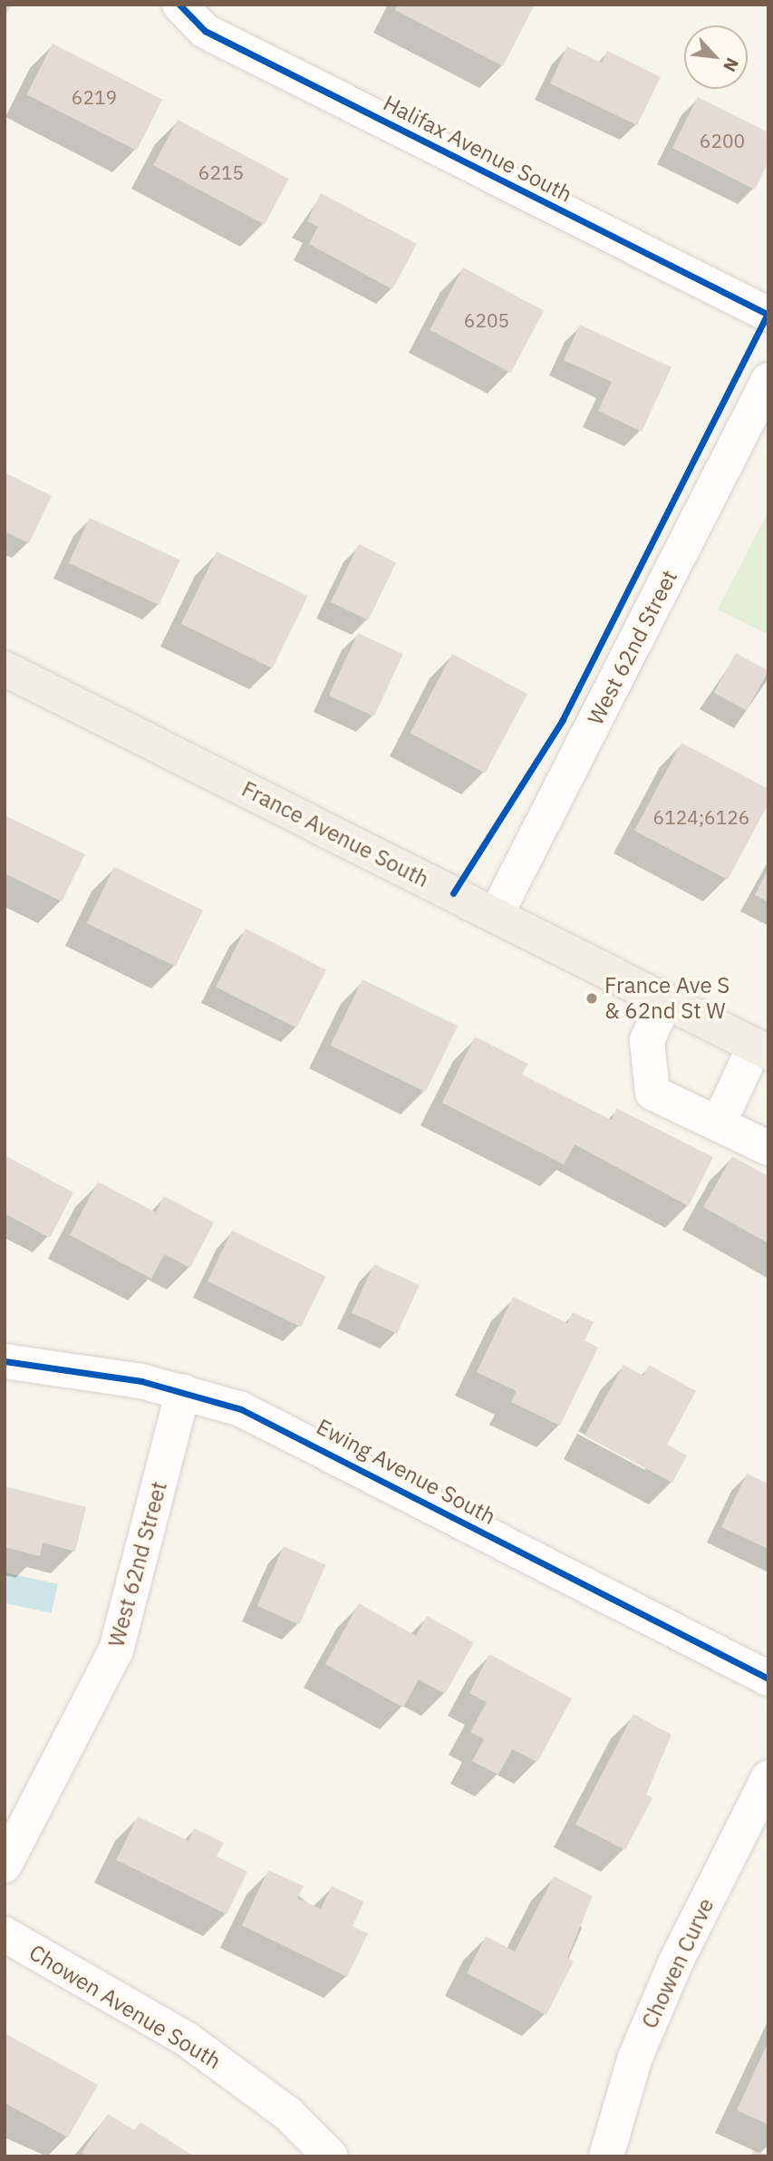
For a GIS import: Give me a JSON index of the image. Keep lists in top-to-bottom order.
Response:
{
  "streets": {
    "main road": ["France Avenue South"],
    "street": [
      "Halifax Avenue South",
      "West 62nd Street",
      "Ewing Avenue South",
      "Chowen Curve",
      "Chowen Avenue South"
    ]
  },
  "crossings": [
    ["West 62nd Street", "France Avenue South"],
    ["West 62nd Street", "Ewing Avenue South"]
  ],
  "places": ["France Ave S & 62nd St W"],
  "house_numbers": [
    "6219",
    "6200",
    "6215",
    "6205",
    "6124;6126"
  ],
  "north": "bottom right"
}
